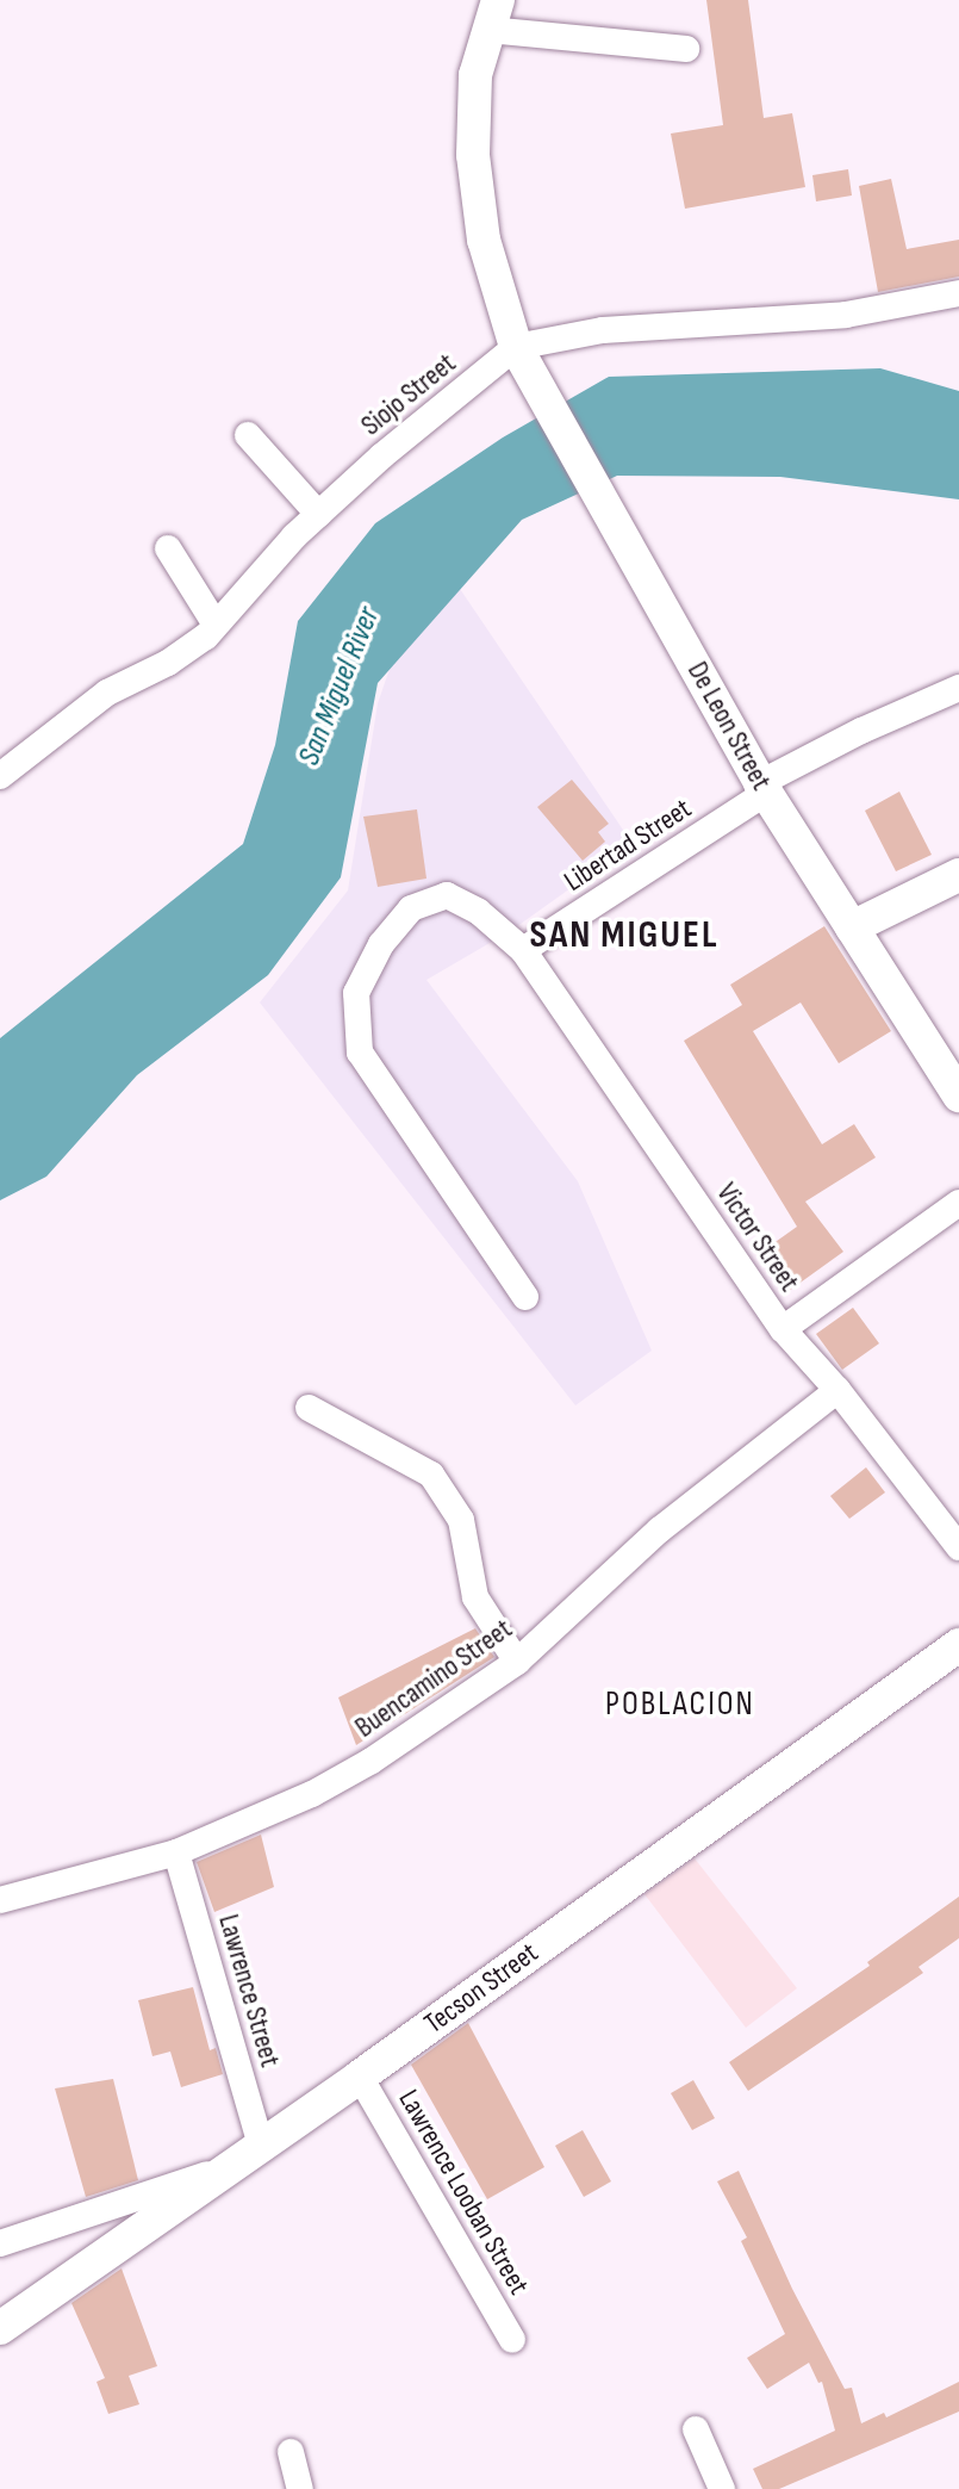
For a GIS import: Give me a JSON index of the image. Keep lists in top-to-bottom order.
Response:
{
  "streets": {
    "main road": ["De Leon Street", "Tecson Street"],
    "street": [
      "Siojo Street",
      "Libertad Street",
      "Victor Street",
      "Buencamino Street",
      "Lawrence Street",
      "Lawrence Looban Street"
    ]
  },
  "crossings": [
    ["Siojo Street", "De Leon Street"],
    ["De Leon Street", "Libertad Street"],
    ["Libertad Street", "Victor Street"],
    ["Victor Street", "Buencamino Street"],
    ["Buencamino Street", "Lawrence Street"],
    ["Tecson Street", "Lawrence Street"],
    ["Tecson Street", "Lawrence Looban Street"]
  ],
  "districts": ["SAN MIGUEL", "POBLACION"],
  "water": ["San Miguel River"]
}
